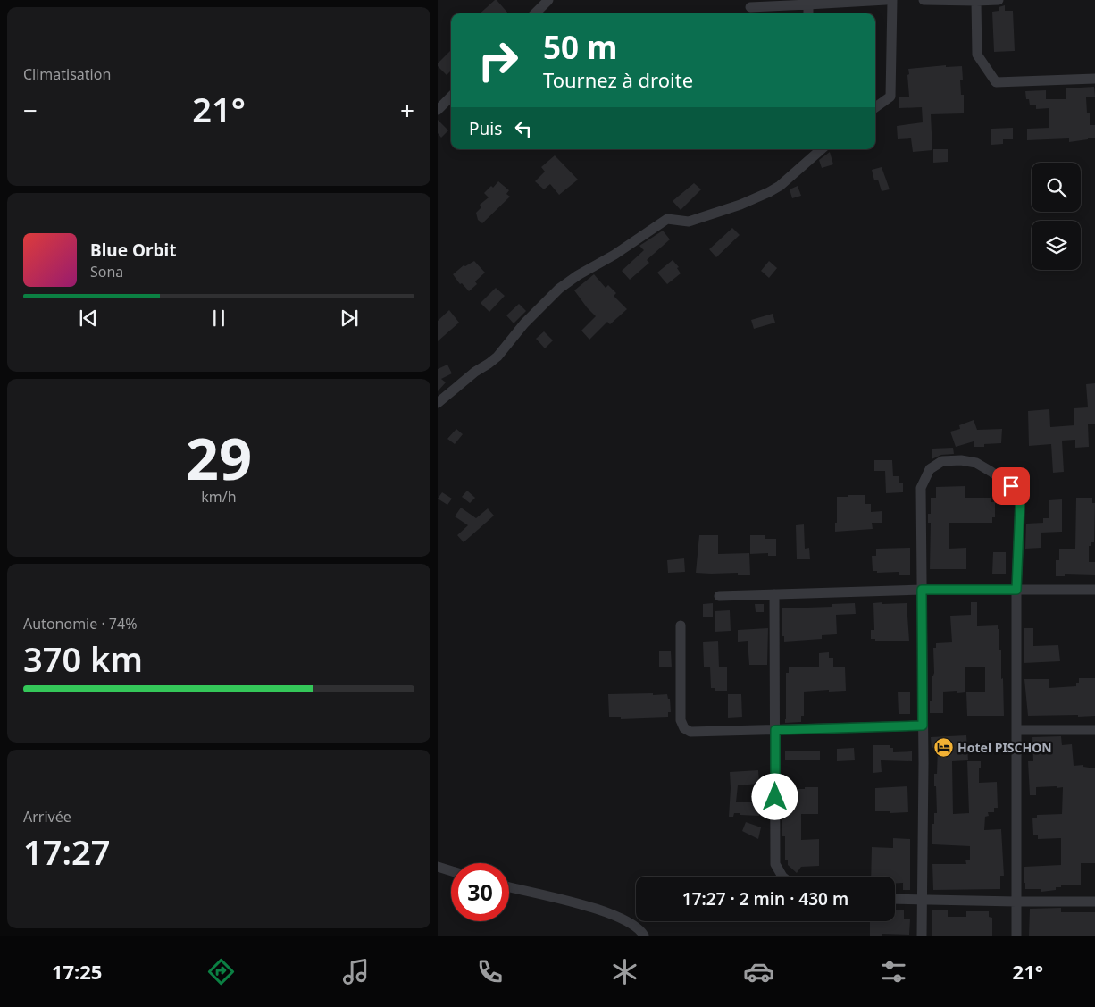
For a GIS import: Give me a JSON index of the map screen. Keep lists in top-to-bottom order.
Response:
{
  "places": {
    "hotel": ["Hotel PISCHON"]
  },
  "page": {
    "tile": [
      "Climatisation",
      ["29", "km/h"],
      ["Autonomie · 74%", "370 km"],
      ["Arrivée", "17:27"]
    ],
    "turn": ["50 m", "Tournez à droite"],
    "heat": ["−", "21°", "+"],
    "then": "Puis",
    "song": ["Blue Orbit", "Sona"],
    "limit": "30",
    "trip": "17:27 · 2 min · 430 m",
    "tabs": ["17:25", "21°"]
  }
}
